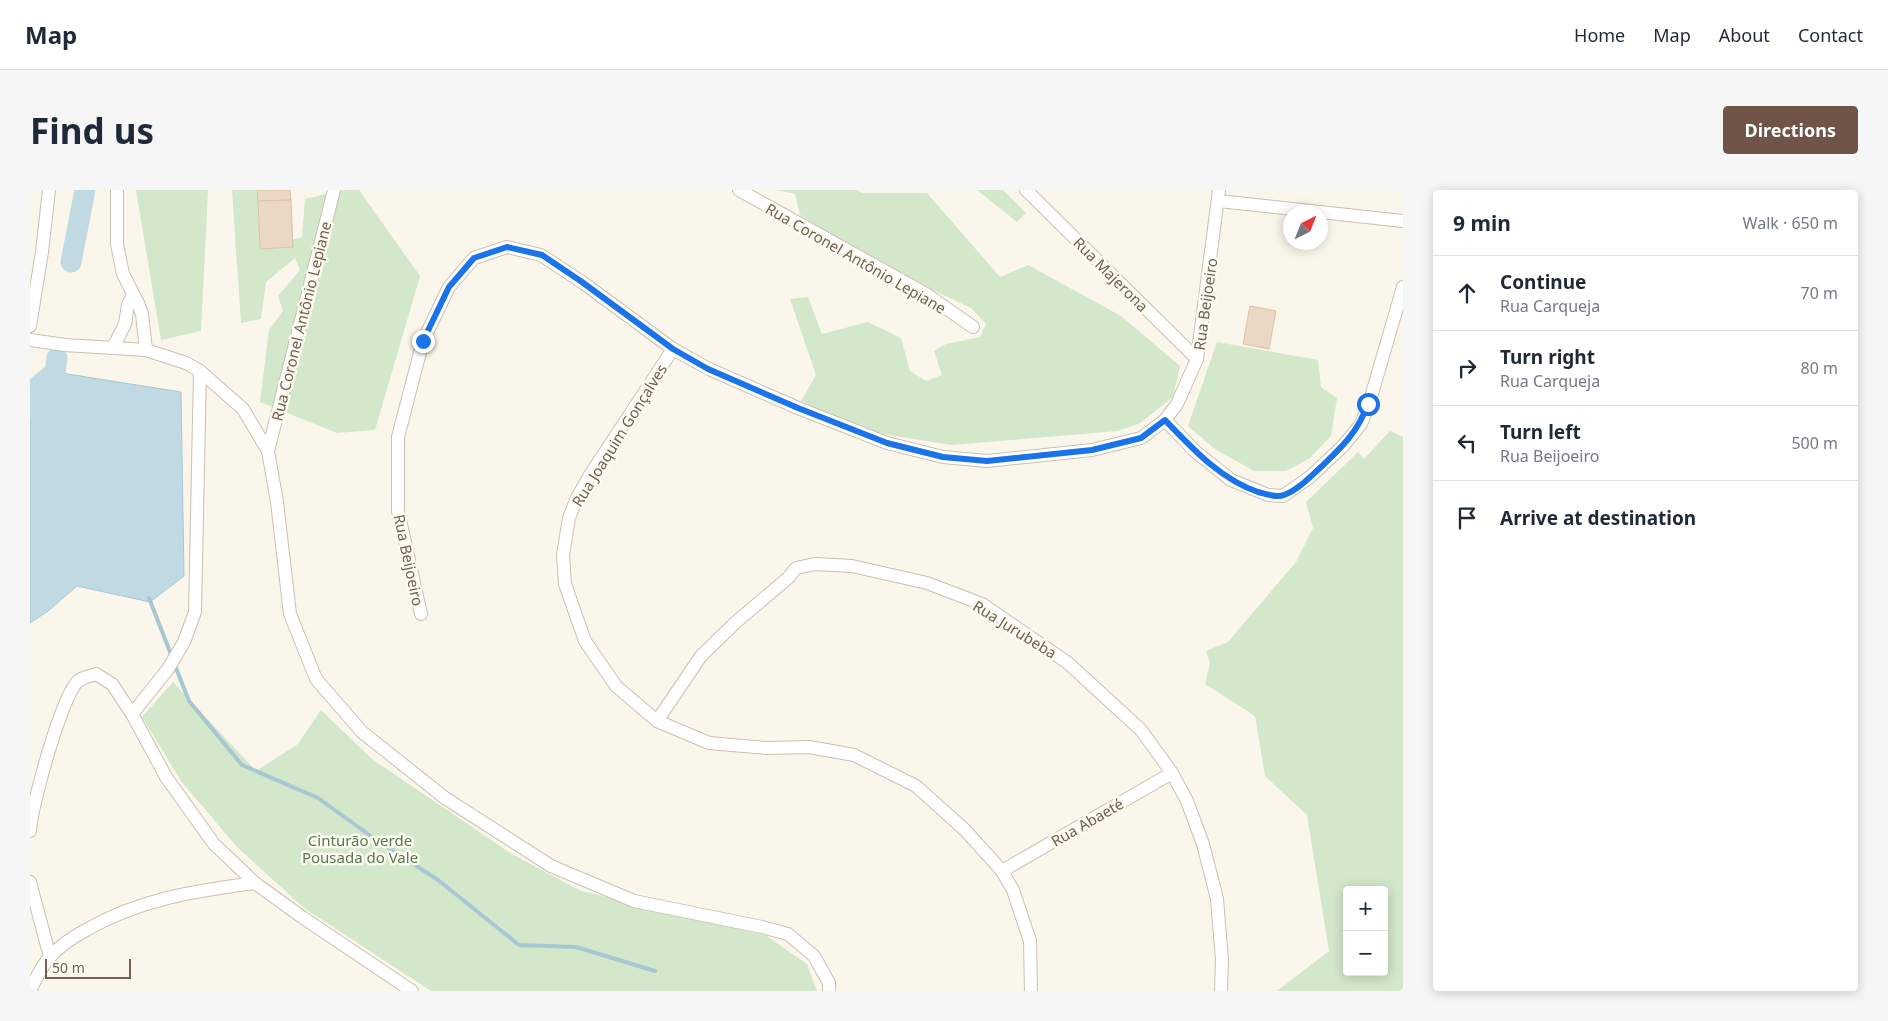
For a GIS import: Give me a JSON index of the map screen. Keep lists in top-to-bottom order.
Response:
{
  "streets": {
    "street": [
      "Rua Coronel Antônio Lepiane",
      "Rua Majerona",
      "Rua Beijoeiro",
      "Rua Joaquim Gonçalves",
      "Rua Jurubeba",
      "Rua Abaeté"
    ]
  },
  "crossings": [
    ["Rua Majerona", "Rua Beijoeiro"],
    ["Rua Beijoeiro", "Rua Joaquim Gonçalves"],
    ["Rua Joaquim Gonçalves", "Rua Jurubeba"],
    ["Rua Joaquim Gonçalves", "Rua Abaeté"],
    ["Rua Jurubeba", "Rua Abaeté"]
  ],
  "parks": ["Cinturão verde Pousada do Vale"],
  "scale_bar": "50 m",
  "north": "top right",
  "page": {
    "header": "Map",
    "nav": [
      "Home",
      "Map",
      "About",
      "Contact"
    ],
    "buttons": "Directions",
    "title": "Find us",
    "heading": ["9 min", "Walk · 650 m"],
    "list": [
      ["Continue", "Rua Carqueja", "70 m"],
      ["Turn right", "Rua Carqueja", "80 m"],
      ["Turn left", "Rua Beijoeiro", "500 m"],
      "Arrive at destination"
    ],
    "map_buttons": ["+", "−"],
    "scale": "50 m"
  }
}
